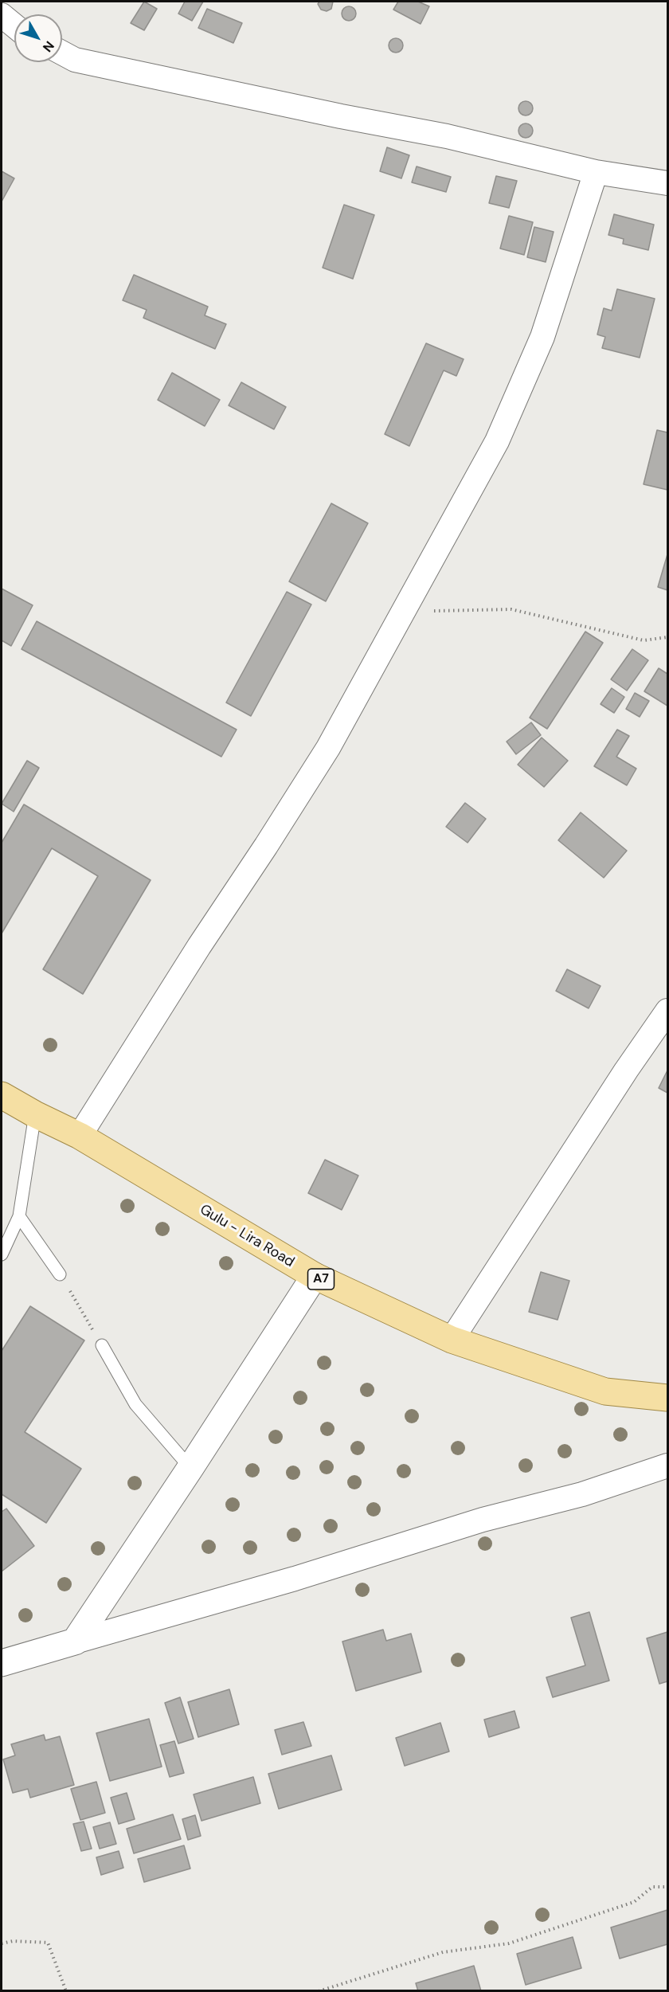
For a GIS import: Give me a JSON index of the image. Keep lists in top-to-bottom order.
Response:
{
  "streets": {
    "main road": ["Gulu - Lira Road", "A7"]
  },
  "north": "bottom right"
}
